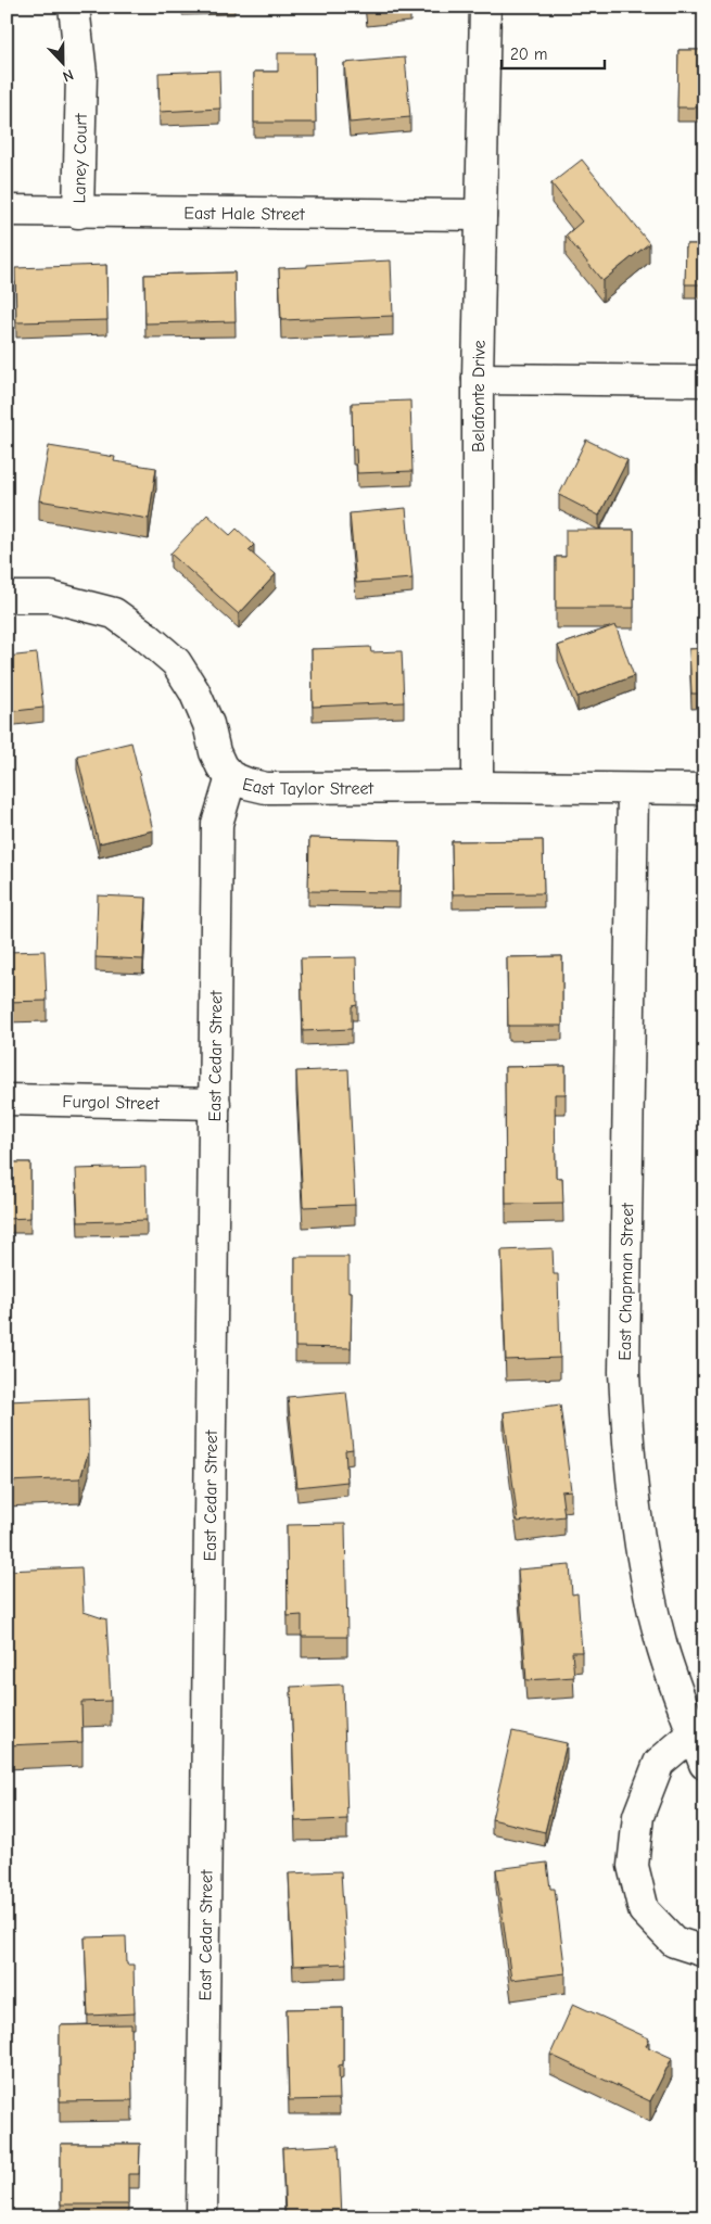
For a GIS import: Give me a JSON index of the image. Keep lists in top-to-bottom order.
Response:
{
  "streets": {
    "street": [
      "Laney Court",
      "East Hale Street",
      "Belafonte Drive",
      "East Taylor Street",
      "East Cedar Street",
      "Furgol Street",
      "East Chapman Street"
    ]
  },
  "crossings": [
    ["Laney Court", "East Hale Street"],
    ["East Hale Street", "Belafonte Drive"],
    ["Belafonte Drive", "East Taylor Street"],
    ["East Taylor Street", "East Cedar Street"],
    ["East Taylor Street", "East Chapman Street"],
    ["East Cedar Street", "Furgol Street"]
  ],
  "scale_bar": "20 m",
  "north": "bottom"
}
